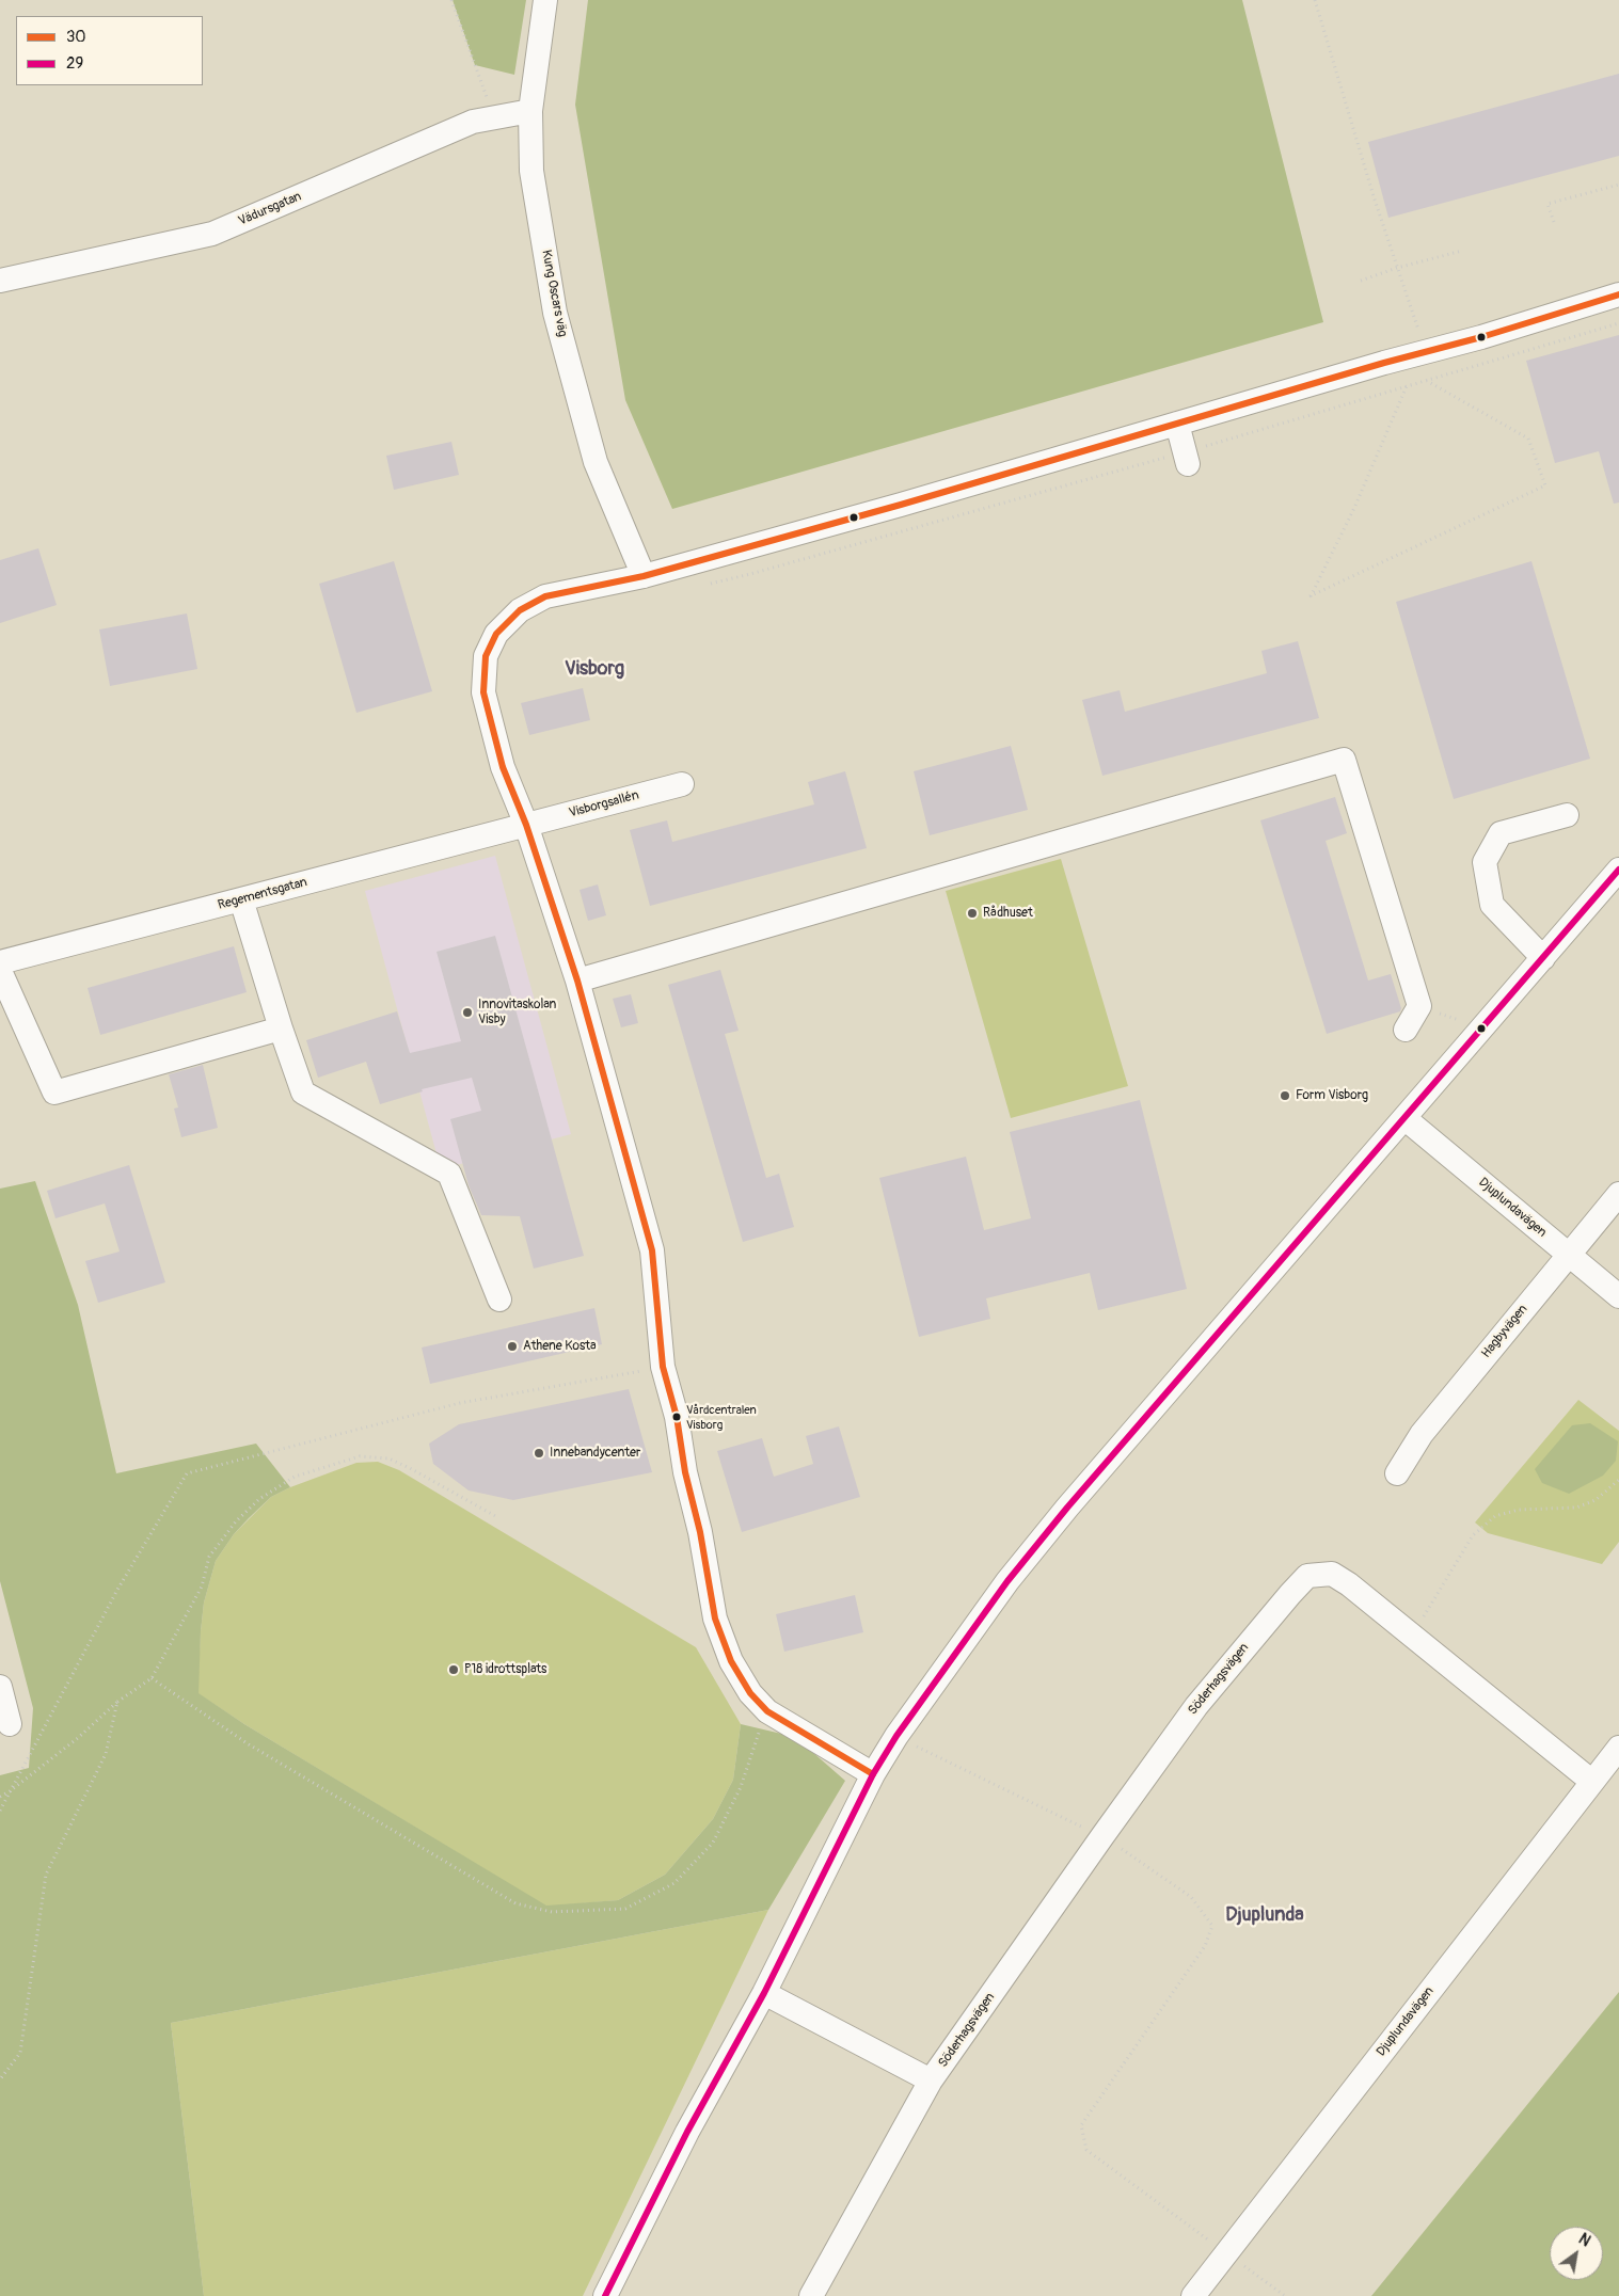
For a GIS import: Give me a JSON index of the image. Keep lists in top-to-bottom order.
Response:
{
  "streets": {
    "street": [
      "Vädursgatan",
      "Kung Oscars väg",
      "Visborgsallén",
      "Regementsgatan",
      "Djuplundavägen",
      "Hagbyvägen",
      "Söderhagsvägen"
    ]
  },
  "crossings": [
    ["Vädursgatan", "Kung Oscars väg"],
    ["Visborgsallén", "Regementsgatan"],
    ["Djuplundavägen", "Hagbyvägen"],
    ["Djuplundavägen", "Söderhagsvägen"]
  ],
  "districts": ["Visborg", "Djuplunda"],
  "places": [
    "Rådhuset",
    "Innovitaskolan Visby",
    "Form Visborg",
    "Athene Kosta",
    "Vårdcentralen Visborg",
    "Innebandycenter",
    "P18 idrottsplats"
  ],
  "lines": ["transit line 30", "transit line 29"],
  "legend": ["30", "29"],
  "north": "top right"
}
